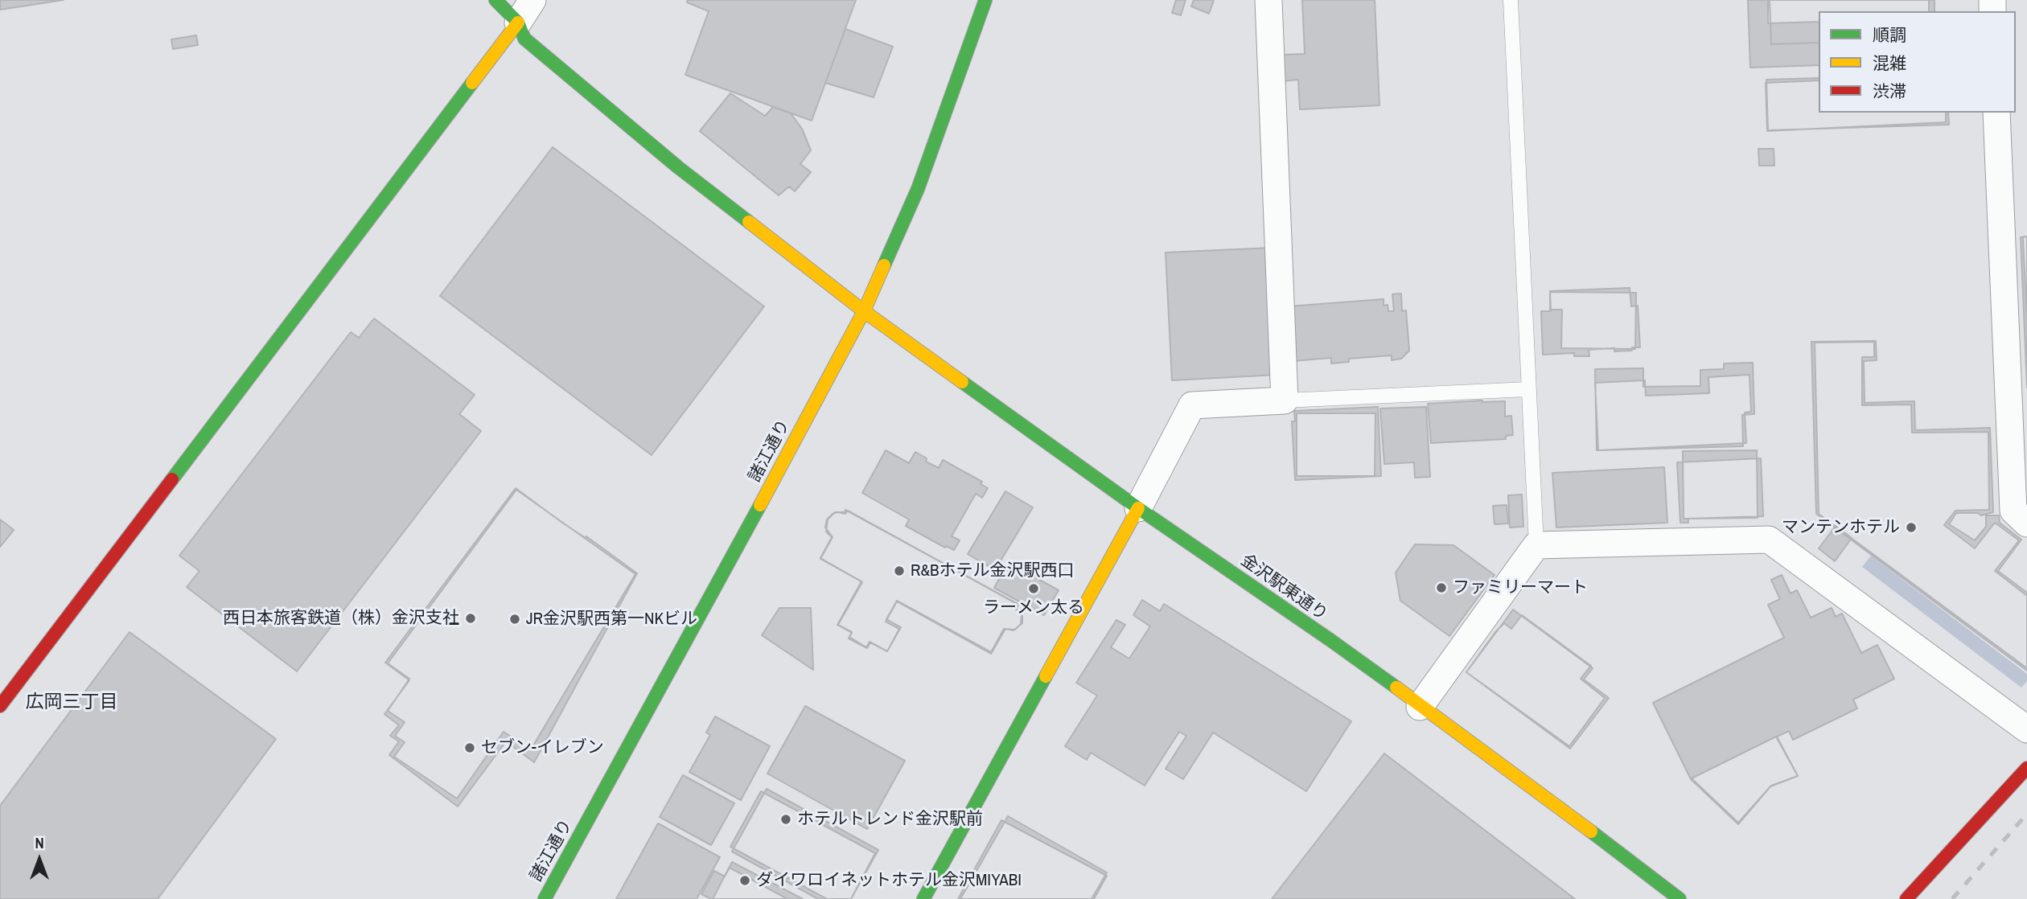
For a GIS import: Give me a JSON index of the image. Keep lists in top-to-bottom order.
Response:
{
  "streets": {
    "street": ["諸江通り", "金沢駅東通り"]
  },
  "crossings": [
    ["諸江通り", "金沢駅東通り"]
  ],
  "districts": ["広岡三丁目"],
  "places": [
    "マンテンホテル",
    "R&Bホテル金沢駅西口",
    "ファミリーマート",
    "ラーメン太る",
    "西日本旅客鉄道（株）金沢支社",
    "JR金沢駅西第一NKビル",
    "セブン-イレブン",
    "ホテルトレンド金沢駅前",
    "ダイワロイネットホテル金沢MIYABI"
  ],
  "legend": ["順調", "混雑", "渋滞"],
  "north": "top"
}
